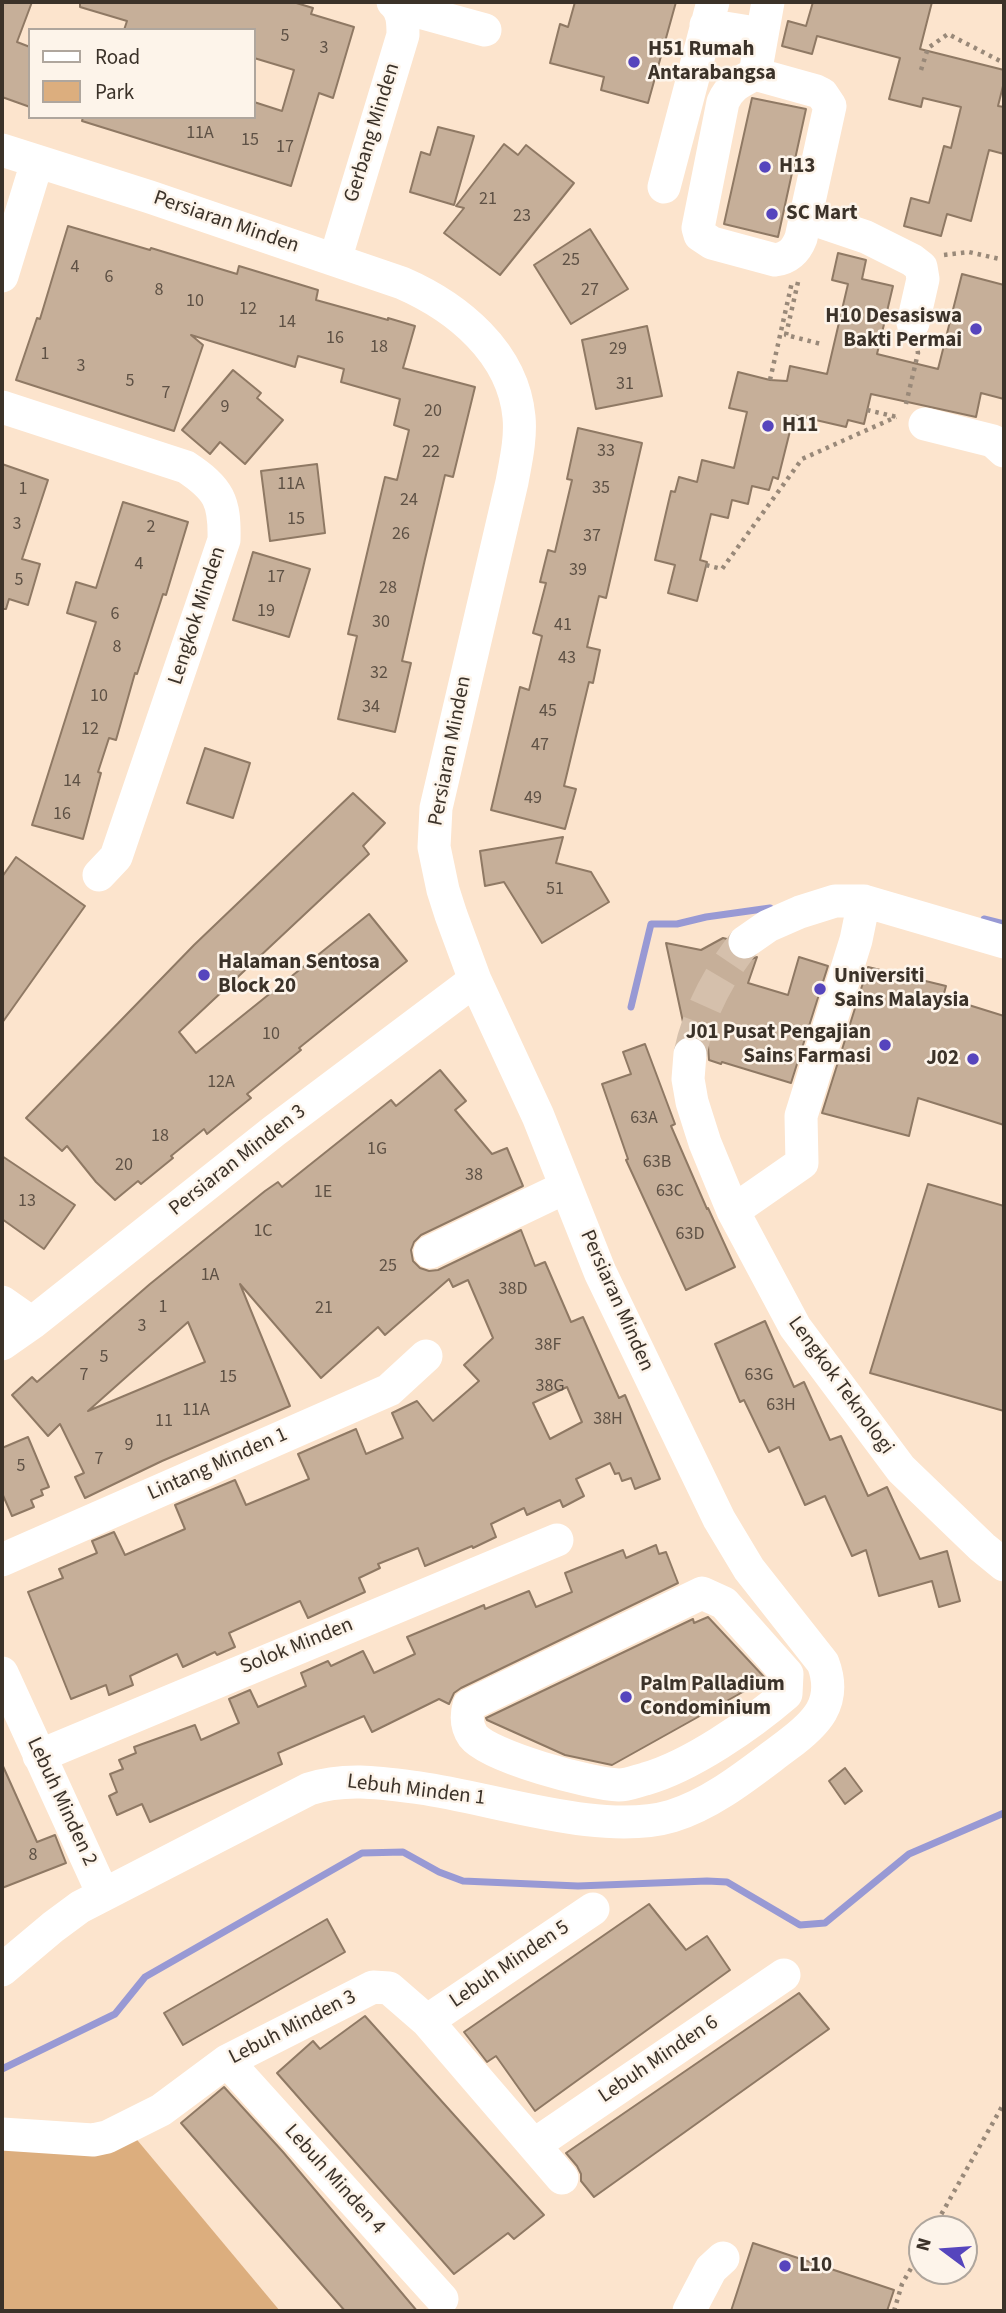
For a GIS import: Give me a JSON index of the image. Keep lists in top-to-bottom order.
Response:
{
  "streets": {
    "street": [
      "Gerbang Minden",
      "Persiaran Minden",
      "Lengkok Minden",
      "Persiaran Minden 3",
      "Lengkok Teknologi",
      "Lintang Minden 1",
      "Solok Minden",
      "Lebuh Minden 1",
      "Lebuh Minden 2",
      "Lebuh Minden 5",
      "Lebuh Minden 3",
      "Lebuh Minden 6",
      "Lebuh Minden 4"
    ]
  },
  "crossings": [
    ["Gerbang Minden", "Persiaran Minden"],
    ["Persiaran Minden", "Persiaran Minden 3"],
    ["Persiaran Minden", "Lebuh Minden 1"],
    ["Solok Minden", "Lebuh Minden 2"],
    ["Lebuh Minden 1", "Lebuh Minden 2"],
    ["Lebuh Minden 5", "Lebuh Minden 3"],
    ["Lebuh Minden 3", "Lebuh Minden 6"],
    ["Lebuh Minden 3", "Lebuh Minden 4"]
  ],
  "places": [
    "H51 Rumah Antarabangsa",
    "H13",
    "SC Mart",
    "H10 Desasiswa Bakti Permai",
    "H11",
    "Halaman Sentosa Block 20",
    "Universiti Sains Malaysia",
    "J01 Pusat Pengajian Sains Farmasi",
    "J02",
    "Palm Palladium Condominium",
    "L10"
  ],
  "house_numbers": [
    "5",
    "3",
    "11A",
    "15",
    "17",
    "21",
    "23",
    "25",
    "4",
    "6",
    "8",
    "27",
    "10",
    "12",
    "14",
    "16",
    "18",
    "29",
    "1",
    "3",
    "5",
    "31",
    "7",
    "9",
    "20",
    "33",
    "22",
    "11A",
    "35",
    "1",
    "24",
    "15",
    "3",
    "2",
    "26",
    "37",
    "4",
    "39",
    "17",
    "5",
    "28",
    "19",
    "6",
    "30",
    "41",
    "8",
    "43",
    "32",
    "10",
    "34",
    "45",
    "12",
    "47",
    "14",
    "49",
    "16",
    "51",
    "10",
    "12A",
    "63A",
    "18",
    "1G",
    "63B",
    "20",
    "38",
    "63C",
    "1E",
    "13",
    "1C",
    "63D",
    "25",
    "1A",
    "38D",
    "1",
    "21",
    "3",
    "38F",
    "5",
    "7",
    "63G",
    "15",
    "38G",
    "63H",
    "11A",
    "38H",
    "11",
    "9",
    "7",
    "5",
    "8"
  ],
  "legend": ["Road", "Park"],
  "north": "left"
}
